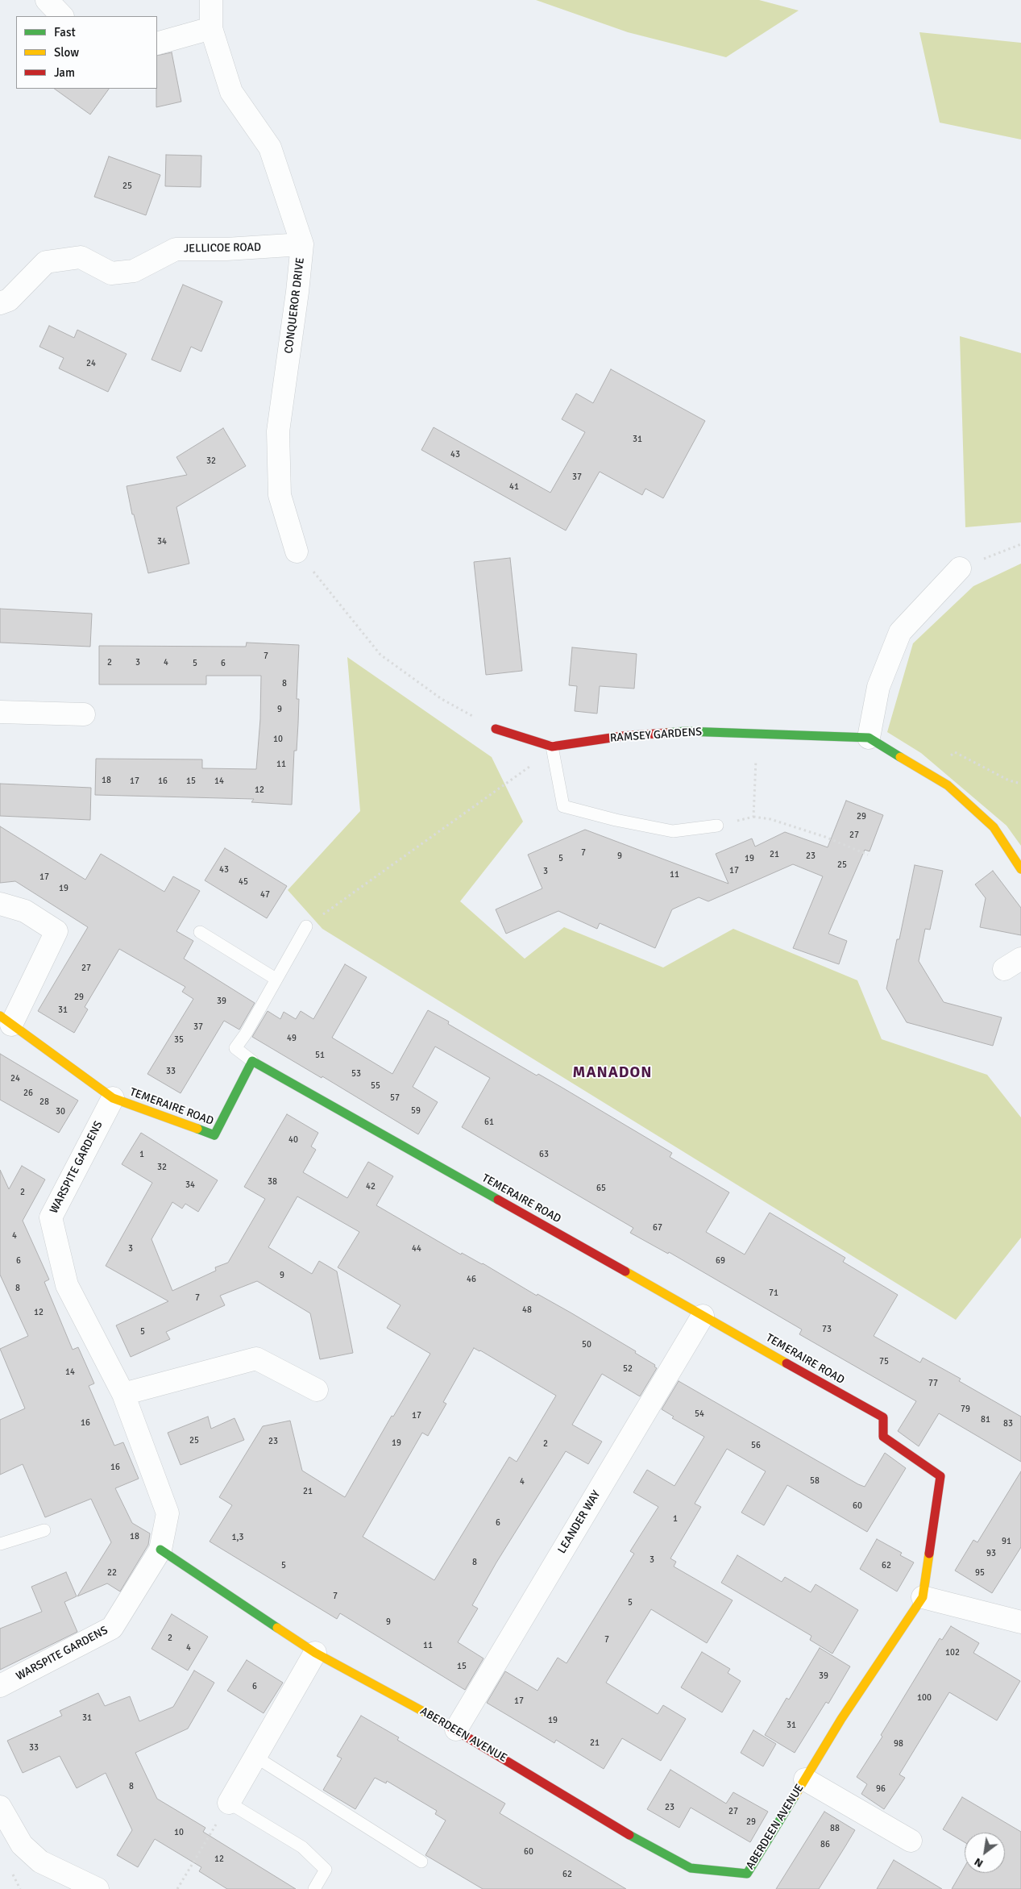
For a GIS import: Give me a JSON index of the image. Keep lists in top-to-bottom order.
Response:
{
  "streets": {
    "street": [
      "JELLICOE ROAD",
      "CONQUEROR DRIVE",
      "RAMSEY GARDENS",
      "TEMERAIRE ROAD",
      "WARSPITE GARDENS",
      "LEANDER WAY",
      "ABERDEEN AVENUE"
    ]
  },
  "crossings": [
    ["JELLICOE ROAD", "CONQUEROR DRIVE"],
    ["TEMERAIRE ROAD", "WARSPITE GARDENS"],
    ["TEMERAIRE ROAD", "LEANDER WAY"],
    ["TEMERAIRE ROAD", "ABERDEEN AVENUE"],
    ["WARSPITE GARDENS", "ABERDEEN AVENUE"],
    ["LEANDER WAY", "ABERDEEN AVENUE"]
  ],
  "districts": ["MANADON"],
  "house_numbers": [
    "25",
    "24",
    "31",
    "43",
    "32",
    "37",
    "41",
    "34",
    "7",
    "2",
    "3",
    "4",
    "5",
    "6",
    "8",
    "9",
    "10",
    "11",
    "18",
    "17",
    "16",
    "15",
    "14",
    "12",
    "29",
    "27",
    "7",
    "21",
    "9",
    "23",
    "5",
    "19",
    "25",
    "43",
    "17",
    "3",
    "11",
    "17",
    "45",
    "19",
    "47",
    "27",
    "29",
    "39",
    "31",
    "37",
    "49",
    "35",
    "51",
    "33",
    "53",
    "24",
    "55",
    "26",
    "57",
    "28",
    "59",
    "30",
    "61",
    "40",
    "1",
    "63",
    "32",
    "38",
    "34",
    "42",
    "65",
    "2",
    "67",
    "4",
    "3",
    "44",
    "6",
    "69",
    "9",
    "46",
    "8",
    "71",
    "7",
    "48",
    "12",
    "73",
    "5",
    "50",
    "75",
    "52",
    "14",
    "77",
    "79",
    "54",
    "17",
    "81",
    "16",
    "83",
    "25",
    "23",
    "19",
    "2",
    "56",
    "16",
    "58",
    "4",
    "21",
    "60",
    "1",
    "6",
    "18",
    "1,3",
    "91",
    "93",
    "3",
    "8",
    "5",
    "62",
    "22",
    "95",
    "7",
    "5",
    "9",
    "2",
    "7",
    "11",
    "4",
    "102",
    "15",
    "39",
    "6",
    "100",
    "17",
    "31",
    "19",
    "31",
    "21",
    "98",
    "33",
    "8",
    "96",
    "23",
    "27",
    "29",
    "88",
    "10",
    "86",
    "60",
    "12",
    "62"
  ],
  "legend": ["Fast", "Slow", "Jam"],
  "north": "bottom left"
}
